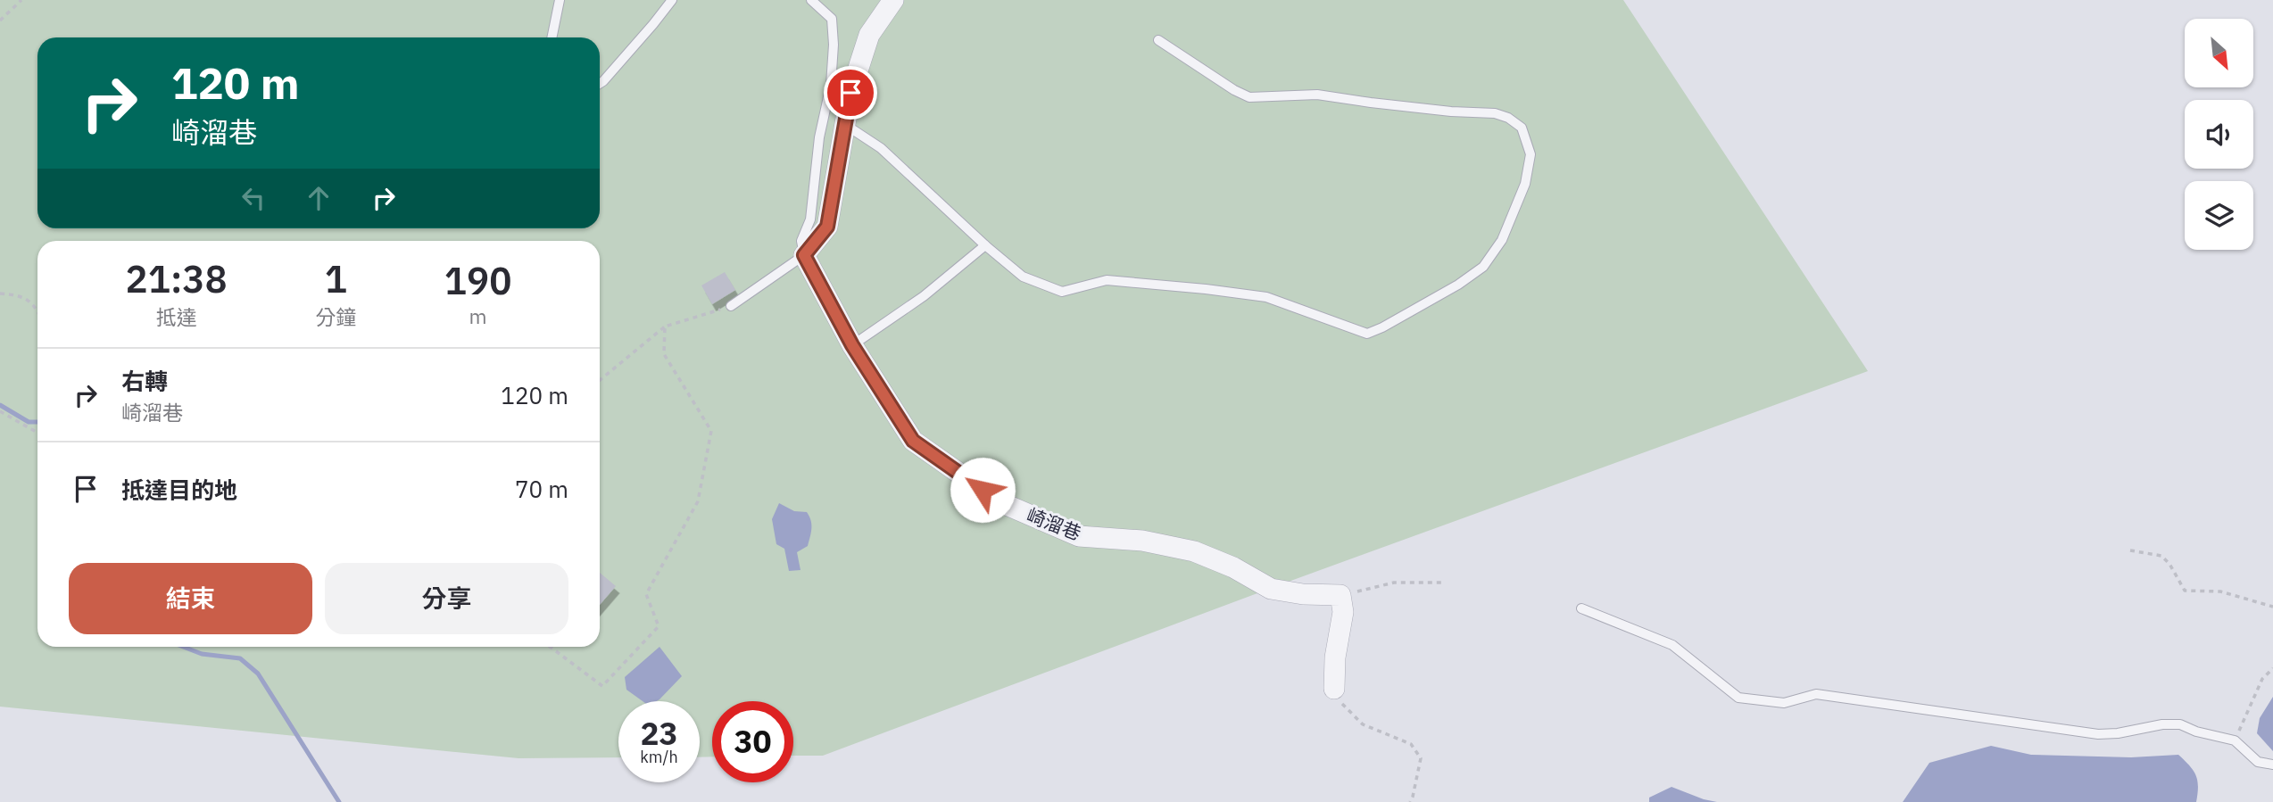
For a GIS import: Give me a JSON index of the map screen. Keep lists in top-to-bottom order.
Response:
{
  "streets": {
    "street": ["崎溜巷"]
  },
  "north": "bottom right",
  "page": {
    "turn": ["120 m", "崎溜巷"],
    "eta": [
      "21:38",
      "抵達",
      "1",
      "分鐘",
      "190",
      "m"
    ],
    "list": [
      {
        "name": "右轉",
        "note": "崎溜巷",
        "value": "120 m"
      },
      {
        "name": "抵達目的地",
        "value": "70 m"
      }
    ],
    "buttons": ["結束", "分享"],
    "speed": "23 km/h",
    "limit": "30"
  }
}
